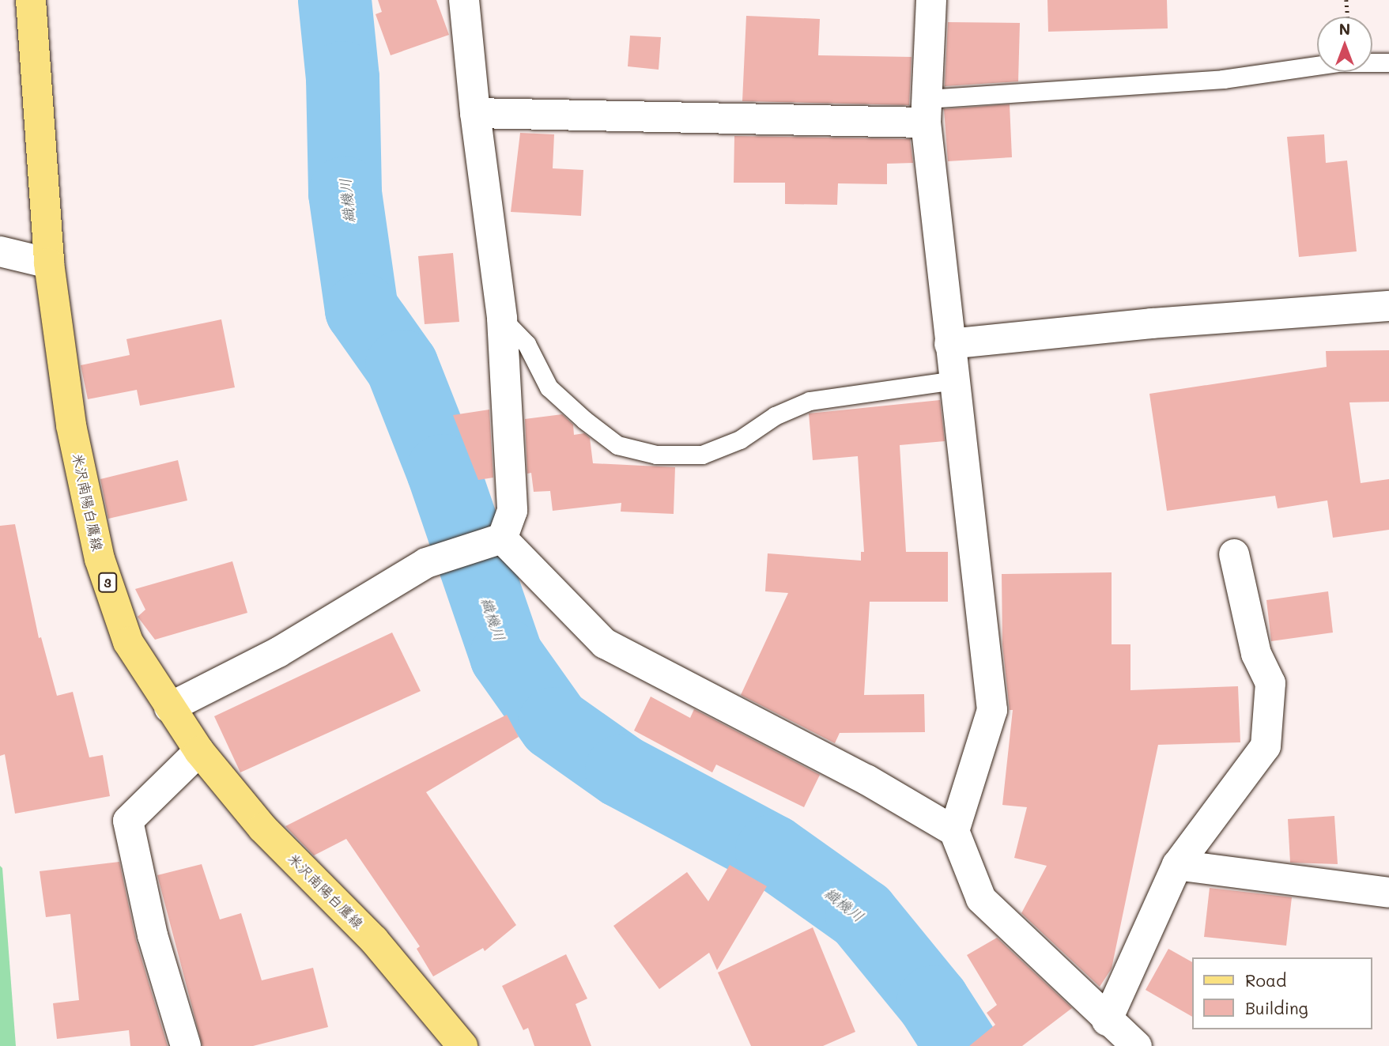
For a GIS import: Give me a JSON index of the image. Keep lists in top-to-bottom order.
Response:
{
  "streets": {
    "main road": ["米沢南陽白鷹線", "3"]
  },
  "water": ["織機川"],
  "legend": ["Road", "Building"],
  "north": "top"
}
